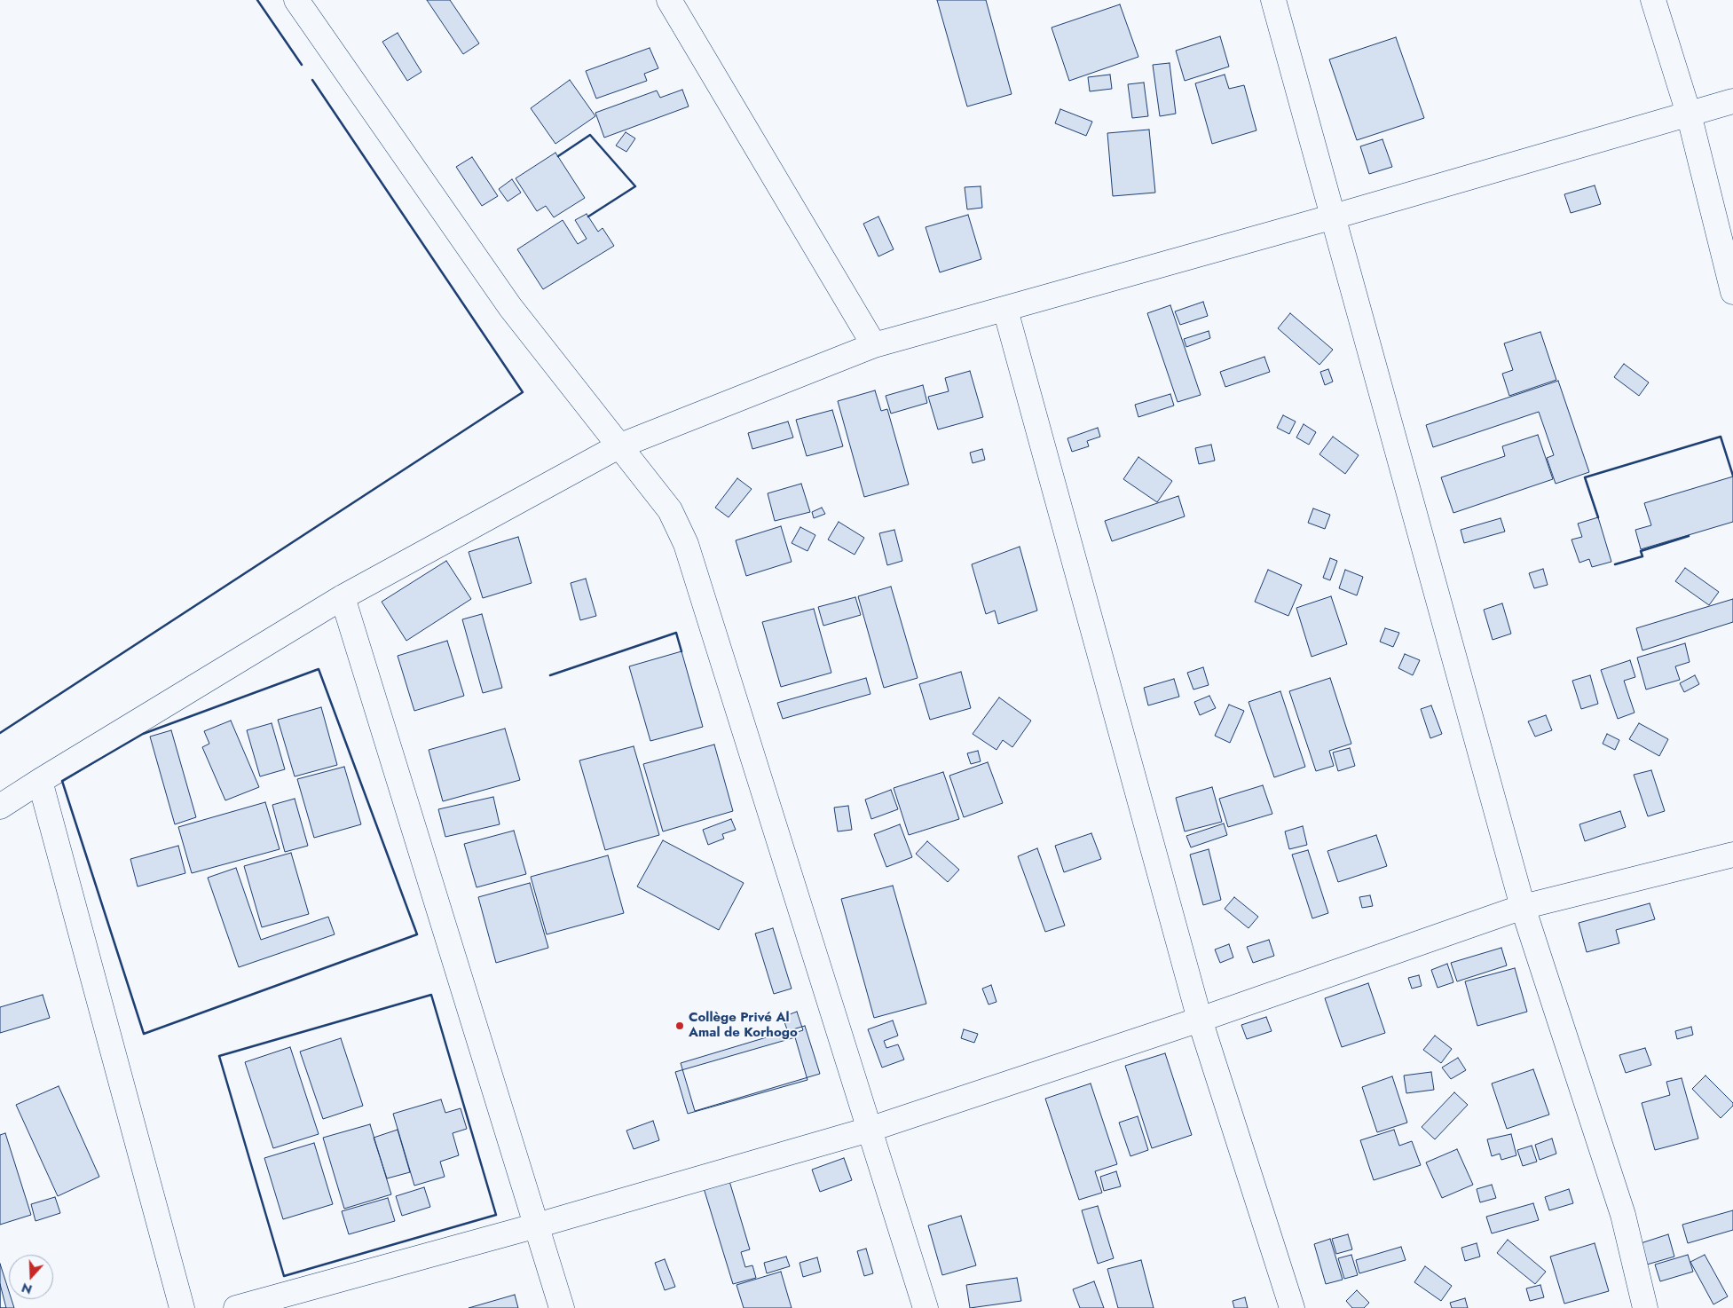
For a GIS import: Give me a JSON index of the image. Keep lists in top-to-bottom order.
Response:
{
  "places": ["Collège Privé Al Amal de Korhogo"],
  "north": "bottom"
}
